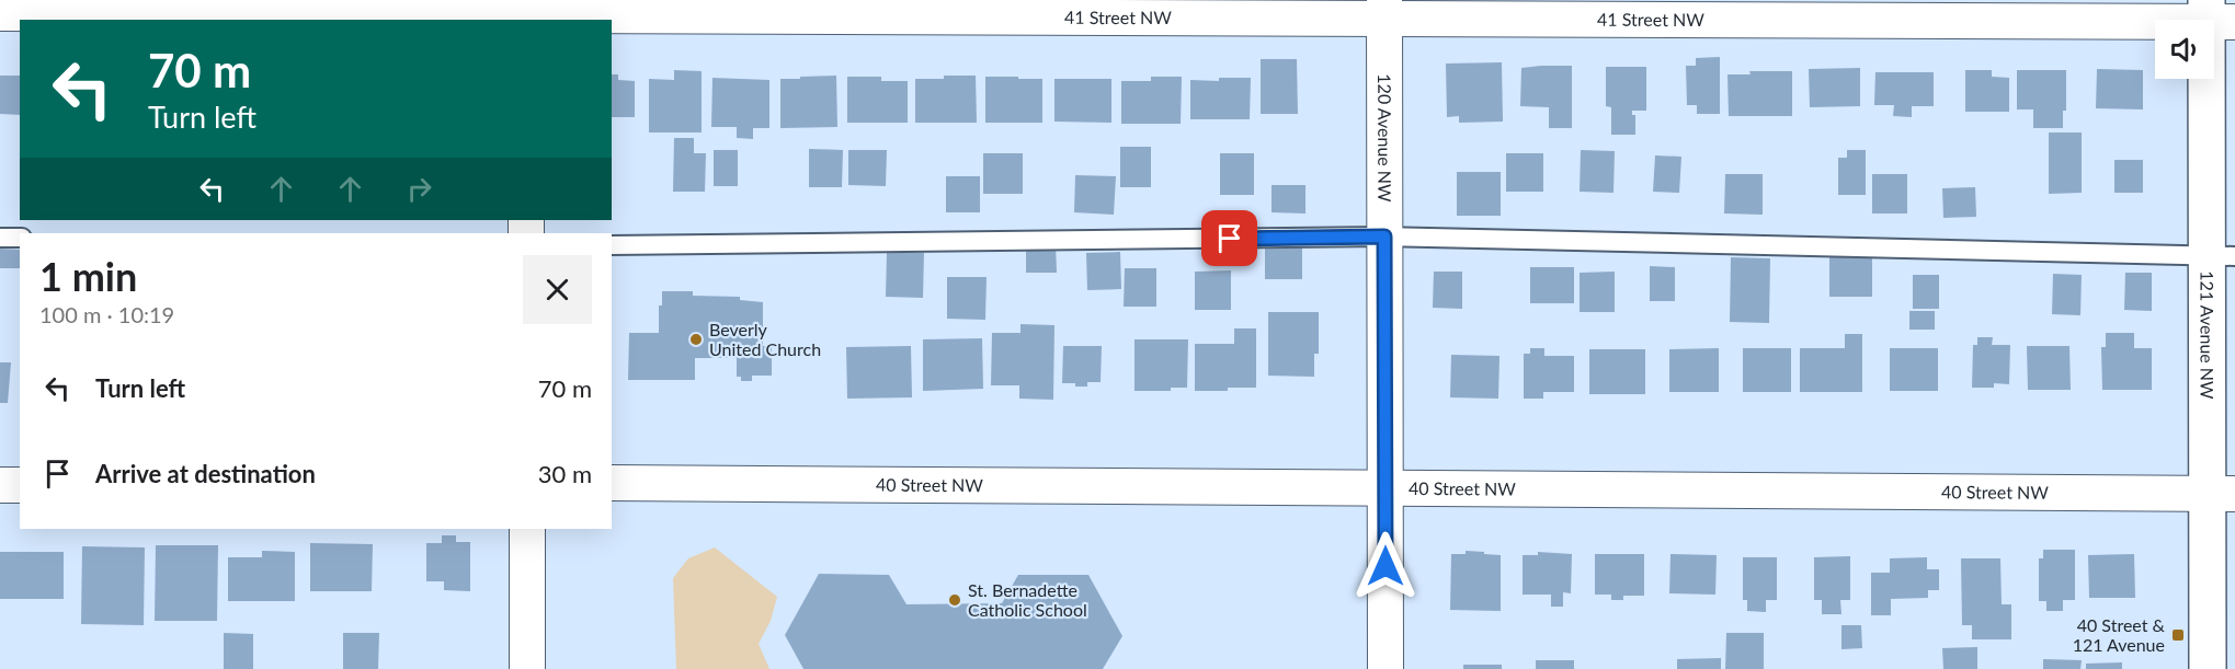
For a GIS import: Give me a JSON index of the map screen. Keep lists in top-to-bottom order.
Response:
{
  "streets": {
    "street": [
      "41 Street NW",
      "120 Avenue NW",
      "121 Avenue NW",
      "40 Street NW"
    ]
  },
  "crossings": [
    ["41 Street NW", "120 Avenue NW"],
    ["41 Street NW", "121 Avenue NW"],
    ["120 Avenue NW", "40 Street NW"],
    ["121 Avenue NW", "40 Street NW"]
  ],
  "places": {
    "other": ["Beverly United Church", "St. Bernadette Catholic School"],
    "transit": ["40 Street & 121 Avenue"]
  },
  "page": {
    "turn": ["70 m", "Turn left"],
    "heading": ["1 min", "100 m · 10:19"],
    "list": [
      {
        "name": "Turn left",
        "value": "70 m"
      },
      {
        "name": "Arrive at destination",
        "value": "30 m"
      }
    ]
  }
}
